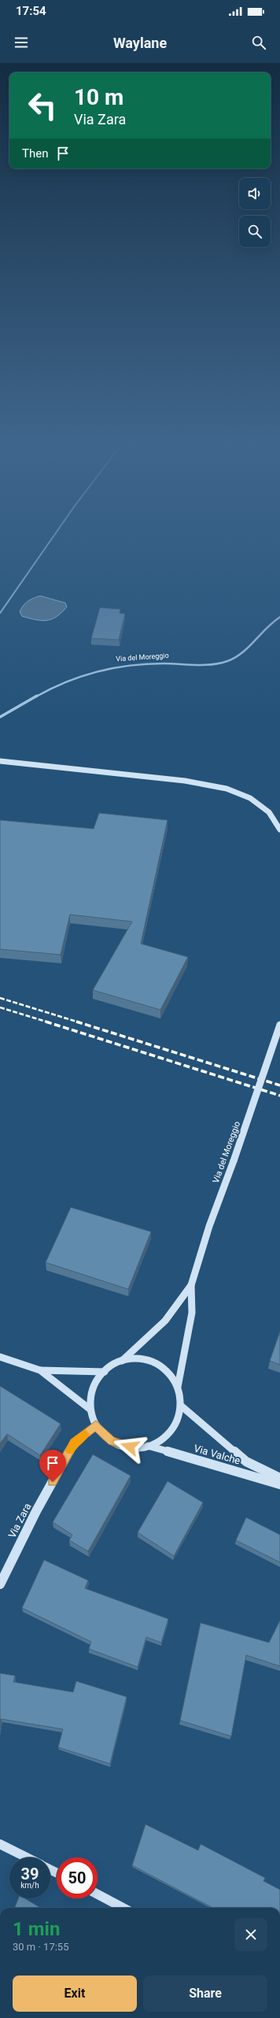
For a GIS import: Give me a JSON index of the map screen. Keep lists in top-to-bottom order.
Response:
{
  "streets": {
    "street": ["Via del Moreggio", "Via Valche", "Via Zara"]
  },
  "crossings": [
    ["Via del Moreggio", "Via Valche"],
    ["Via del Moreggio", "Via Zara"],
    ["Via Valche", "Via Zara"]
  ],
  "page": {
    "status": "17:54",
    "header": "Waylane",
    "turn": ["10 m", "Via Zara"],
    "then": "Then",
    "speed": "39 km/h",
    "limit": "50",
    "heading": ["1 min", "30 m · 17:55"],
    "buttons": ["Exit", "Share"]
  }
}
